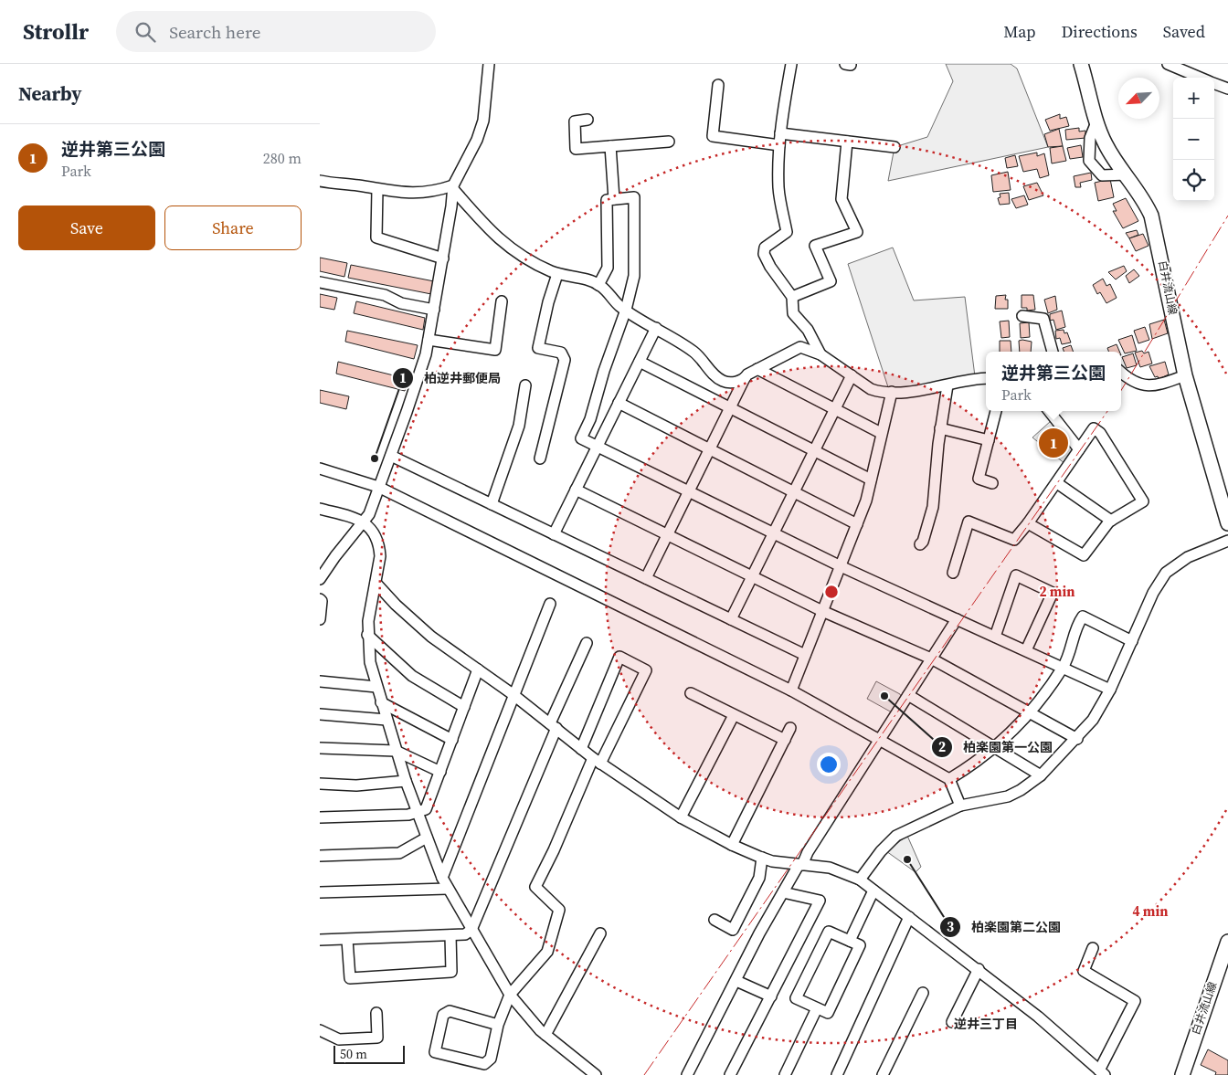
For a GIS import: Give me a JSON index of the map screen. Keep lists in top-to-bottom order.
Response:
{
  "streets": {
    "main road": ["白井流山線"]
  },
  "districts": ["逆井三丁目"],
  "places": ["柏逆井郵便局", "柏楽園第一公園", "柏楽園第二公園"],
  "scale_bar": "50 m",
  "north": "bottom left",
  "page": {
    "header": "Strollr",
    "search": "Search here",
    "nav": ["Map", "Directions", "Saved"],
    "heading": "Nearby",
    "map_buttons": ["+", "−"],
    "list": [
      {
        "mark": "1",
        "name": "逆井第三公園",
        "note": "Park",
        "value": "280 m"
      }
    ],
    "buttons": ["Save", "Share"],
    "popup": ["逆井第三公園", "Park"],
    "pins": "1",
    "scale": "50 m"
  },
  "rings": ["2 min", "4 min"]
}
